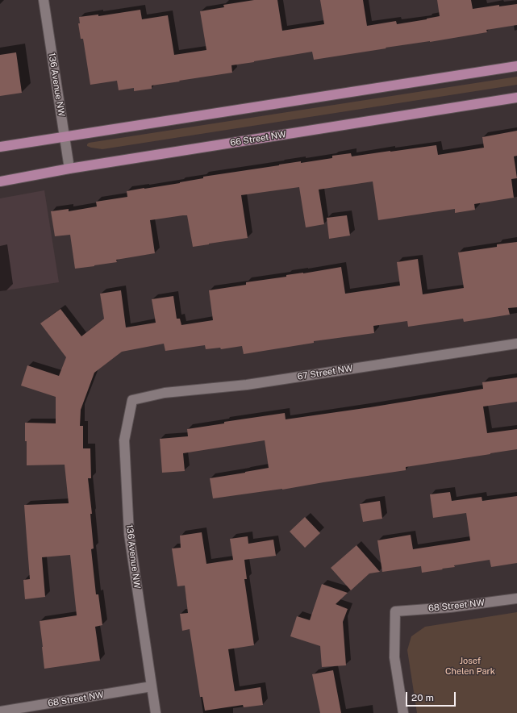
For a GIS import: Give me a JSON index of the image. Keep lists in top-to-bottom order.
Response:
{
  "streets": {
    "main road": ["66 Street NW"],
    "street": ["136 Avenue NW", "67 Street NW", "68 Street NW"]
  },
  "crossings": [
    ["136 Avenue NW", "66 Street NW"],
    ["136 Avenue NW", "67 Street NW"],
    ["136 Avenue NW", "68 Street NW"]
  ],
  "parks": ["Josef Chelen Park"],
  "scale_bar": "20 m"
}
